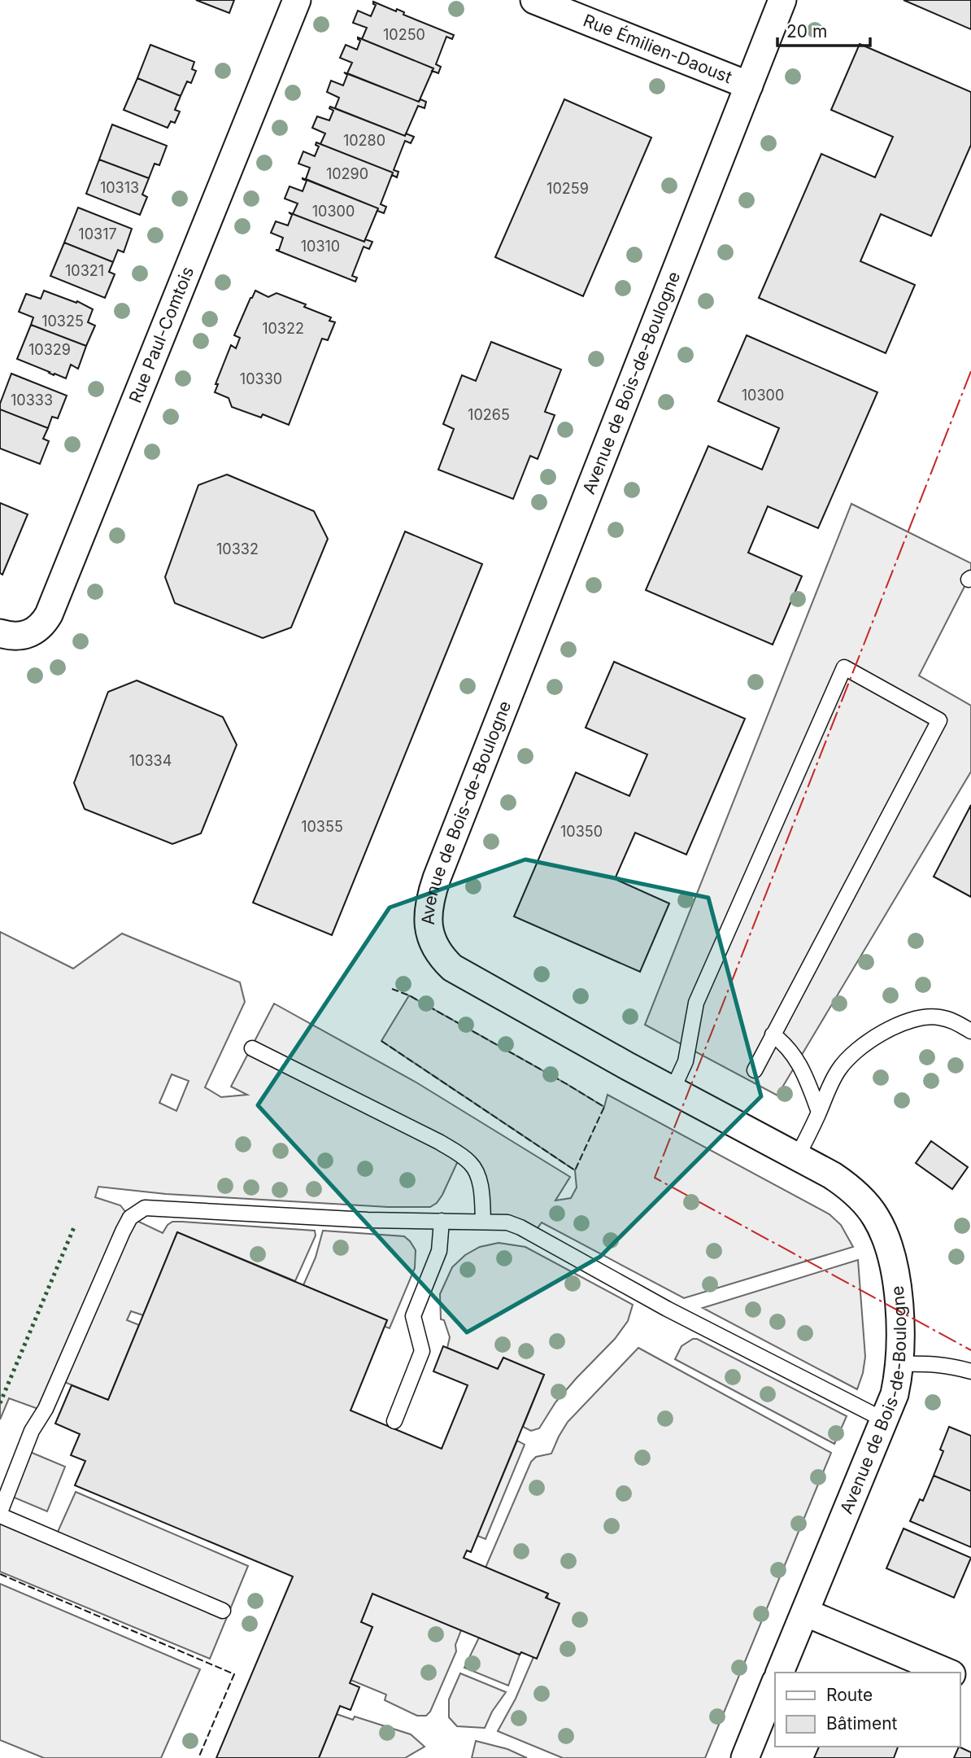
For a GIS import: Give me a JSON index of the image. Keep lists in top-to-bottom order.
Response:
{
  "streets": {
    "street": ["Rue Émilien-Daoust", "Rue Paul-Comtois", "Avenue de Bois-de-Boulogne"]
  },
  "crossings": [
    ["Rue Émilien-Daoust", "Avenue de Bois-de-Boulogne"]
  ],
  "house_numbers": [
    "10250",
    "10280",
    "10290",
    "10313",
    "10259",
    "10300",
    "10317",
    "10310",
    "10321",
    "10325",
    "10322",
    "10329",
    "10330",
    "10300",
    "10333",
    "10265",
    "10332",
    "10334",
    "10355",
    "10350"
  ],
  "legend": ["Route", "Bâtiment"],
  "scale_bar": "20 m"
}
